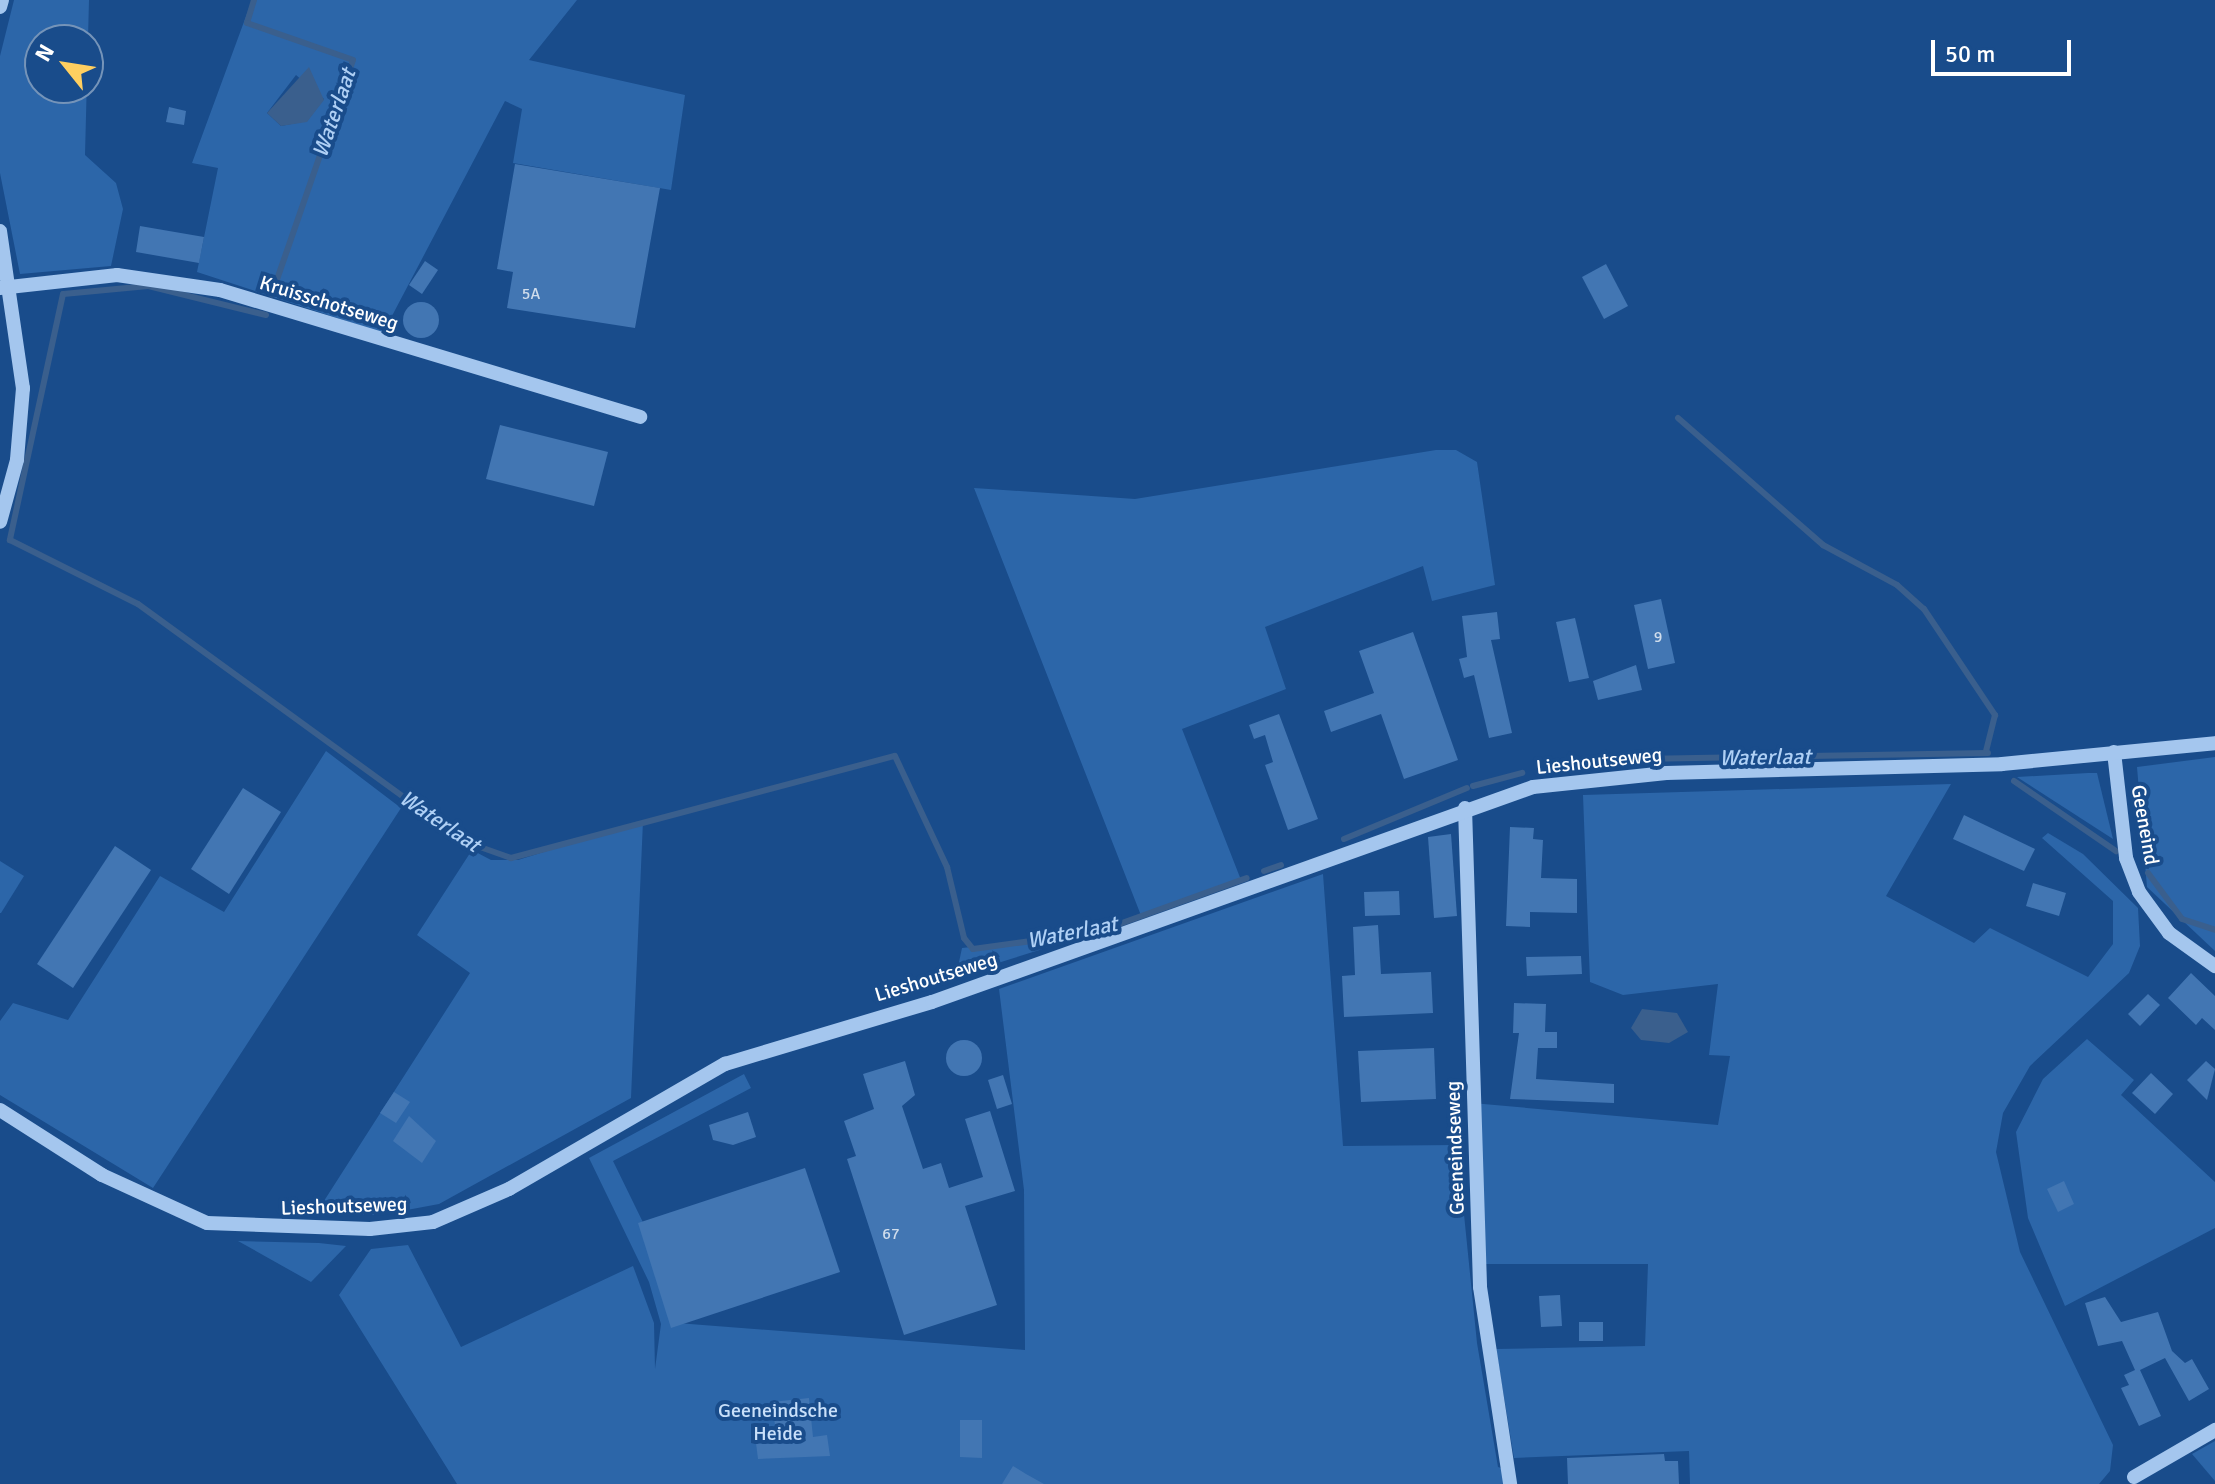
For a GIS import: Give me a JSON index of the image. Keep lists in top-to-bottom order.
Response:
{
  "streets": {
    "street": [
      "Kruisschotseweg",
      "Lieshoutseweg",
      "Geeneind",
      "Geeneindseweg"
    ]
  },
  "crossings": [
    ["Lieshoutseweg", "Geeneind"],
    ["Lieshoutseweg", "Geeneindseweg"]
  ],
  "water": ["Waterlaat"],
  "parks": ["Geeneindsche Heide"],
  "house_numbers": ["5A", "9", "67"],
  "scale_bar": "50 m",
  "north": "top left"
}
